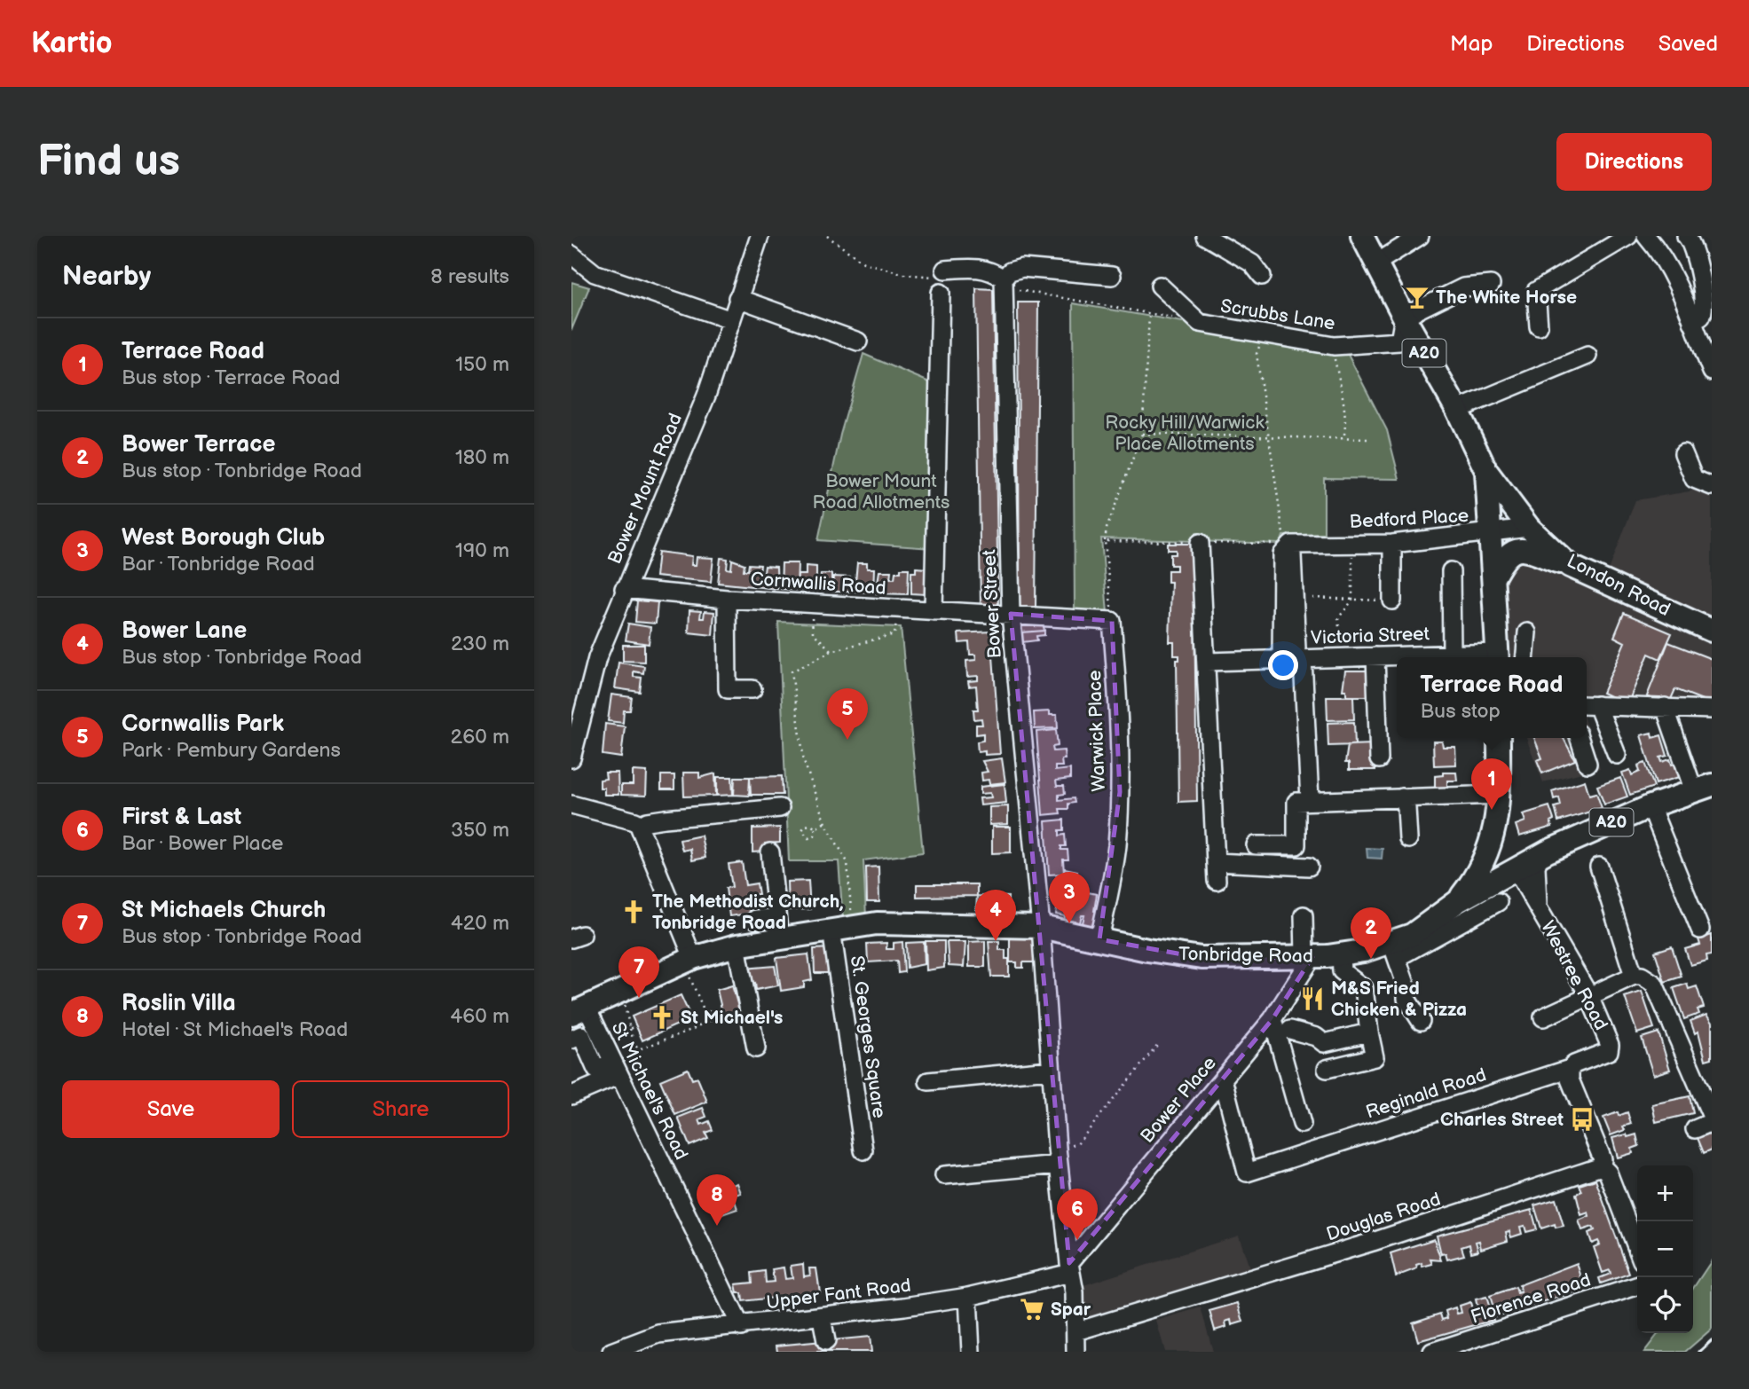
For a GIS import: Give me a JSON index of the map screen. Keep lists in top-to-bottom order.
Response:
{
  "streets": {
    "main road": [
      "A20",
      "London Road",
      "Tonbridge Road",
      "Westree Road"
    ],
    "street": [
      "Scrubbs Lane",
      "Bower Mount Road",
      "Bedford Place",
      "Cornwallis Road",
      "Bower Street",
      "Victoria Street",
      "Warwick Place",
      "St. Georges Square",
      "St Michael's Road",
      "Reginald Road",
      "Bower Place",
      "Douglas Road",
      "Upper Fant Road",
      "Florence Road"
    ]
  },
  "crossings": [
    ["Scrubbs Lane", "London Road"],
    ["A20", "London Road"],
    ["A20", "Victoria Street"],
    ["Bower Mount Road", "Cornwallis Road"],
    ["Bedford Place", "London Road"],
    ["Cornwallis Road", "Bower Street"],
    ["Bower Street", "Tonbridge Road"],
    ["Bower Street", "Bower Place"],
    ["Bower Street", "Douglas Road"],
    ["Bower Street", "Upper Fant Road"],
    ["Warwick Place", "Tonbridge Road"],
    ["Tonbridge Road", "Westree Road"],
    ["Tonbridge Road", "St. Georges Square"],
    ["Tonbridge Road", "St Michael's Road"],
    ["Tonbridge Road", "Bower Place"],
    ["Westree Road", "Reginald Road"],
    ["St Michael's Road", "Upper Fant Road"],
    ["Reginald Road", "Bower Place"],
    ["Bower Place", "Upper Fant Road"]
  ],
  "parks": ["Rocky Hill/Warwick Place Allotments", "Bower Mount Road Allotments"],
  "places": {
    "bar": ["The White Horse"],
    "church": ["The Methodist Church, Tonbridge Road", "St Michael's"],
    "restaurant": ["M&S Fried Chicken & Pizza"],
    "bus stop": ["Charles Street"],
    "supermarket": ["Spar"]
  },
  "page": {
    "header": "Kartio",
    "nav": ["Map", "Directions", "Saved"],
    "buttons": [
      "Directions",
      ["Save", "Share"]
    ],
    "title": "Find us",
    "heading": ["Nearby", "8 results"],
    "list": [
      {
        "mark": "1",
        "name": "Terrace Road",
        "note": "Bus stop · Terrace Road",
        "value": "150 m"
      },
      {
        "mark": "2",
        "name": "Bower Terrace",
        "note": "Bus stop · Tonbridge Road",
        "value": "180 m"
      },
      {
        "mark": "3",
        "name": "West Borough Club",
        "note": "Bar · Tonbridge Road",
        "value": "190 m"
      },
      {
        "mark": "4",
        "name": "Bower Lane",
        "note": "Bus stop · Tonbridge Road",
        "value": "230 m"
      },
      {
        "mark": "5",
        "name": "Cornwallis Park",
        "note": "Park · Pembury Gardens",
        "value": "260 m"
      },
      {
        "mark": "6",
        "name": "First & Last",
        "note": "Bar · Bower Place",
        "value": "350 m"
      },
      {
        "mark": "7",
        "name": "St Michaels Church",
        "note": "Bus stop · Tonbridge Road",
        "value": "420 m"
      },
      {
        "mark": "8",
        "name": "Roslin Villa",
        "note": "Hotel · St Michael's Road",
        "value": "460 m"
      }
    ],
    "popup": ["Terrace Road", "Bus stop"],
    "pins": [
      "5",
      "1",
      "3",
      "4",
      "2",
      "7",
      "8",
      "6"
    ],
    "map_buttons": ["+", "−"]
  }
}
